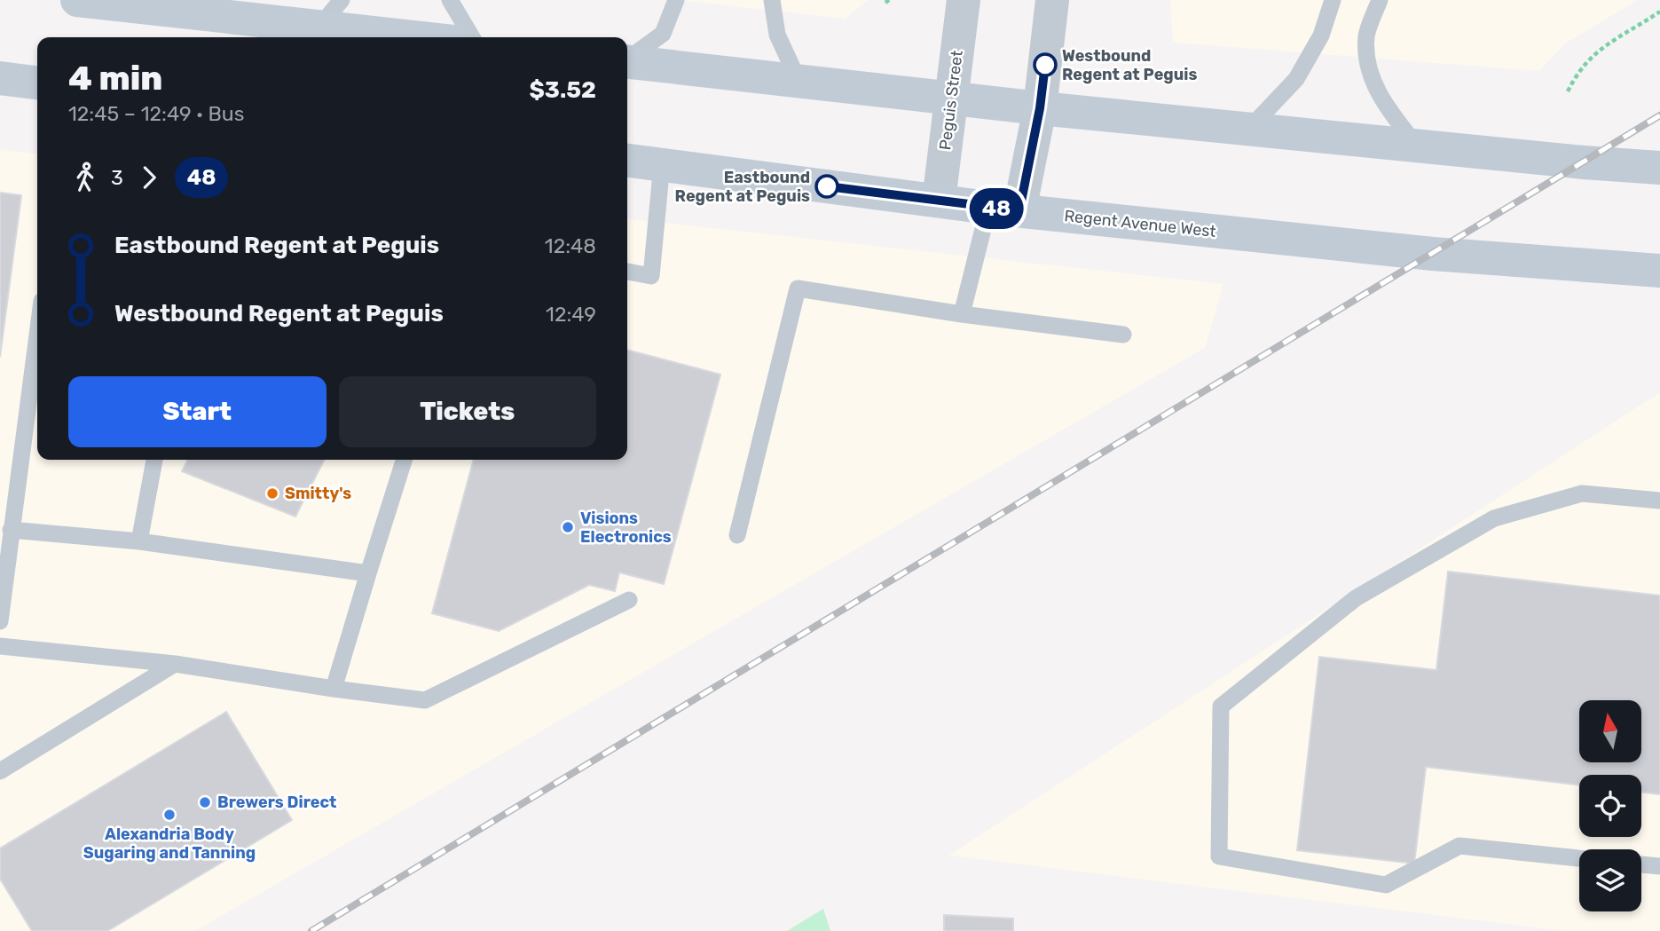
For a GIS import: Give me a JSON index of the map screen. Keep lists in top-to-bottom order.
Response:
{
  "streets": {
    "main road": ["Regent Avenue West"],
    "street": ["Peguis Street"]
  },
  "crossings": [
    ["Peguis Street", "Regent Avenue West"]
  ],
  "places": [
    "Westbound Regent at Peguis",
    "Eastbound Regent at Peguis",
    "Smitty's",
    "Visions Electronics",
    "Brewers Direct",
    "Alexandria Body Sugaring and Tanning"
  ],
  "lines": ["bus line 48"],
  "north": "top",
  "page": {
    "on_map": "48",
    "heading": ["4 min", "12:45 – 12:49 · Bus", "$3.52"],
    "legs": ["3", "48"],
    "list": [
      {
        "name": "Eastbound Regent at Peguis",
        "value": "12:48"
      },
      {
        "name": "Westbound Regent at Peguis",
        "value": "12:49"
      }
    ],
    "buttons": ["Start", "Tickets"]
  }
}
